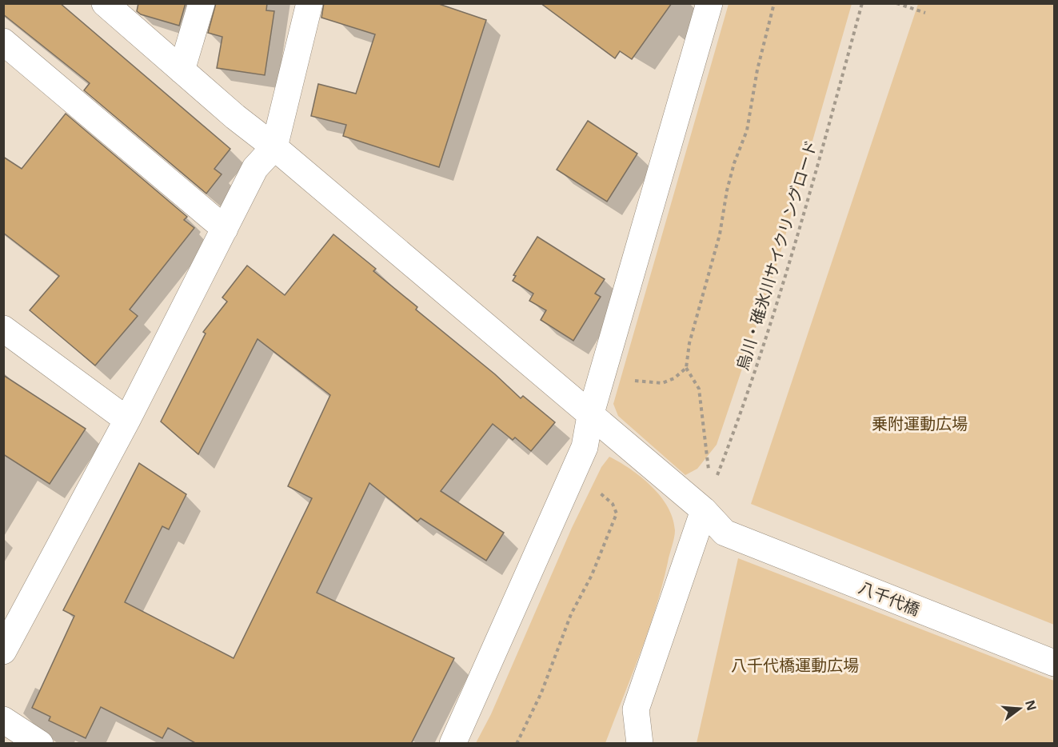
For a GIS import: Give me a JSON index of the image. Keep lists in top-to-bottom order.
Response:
{
  "streets": {
    "street": ["八千代橋"],
    "path": ["烏川・碓氷川サイクリングロード"]
  },
  "crossings": [
    ["烏川・碓氷川サイクリングロード", "八千代橋"]
  ],
  "parks": ["乗附運動広場", "八千代橋運動広場"],
  "north": "right"
}
